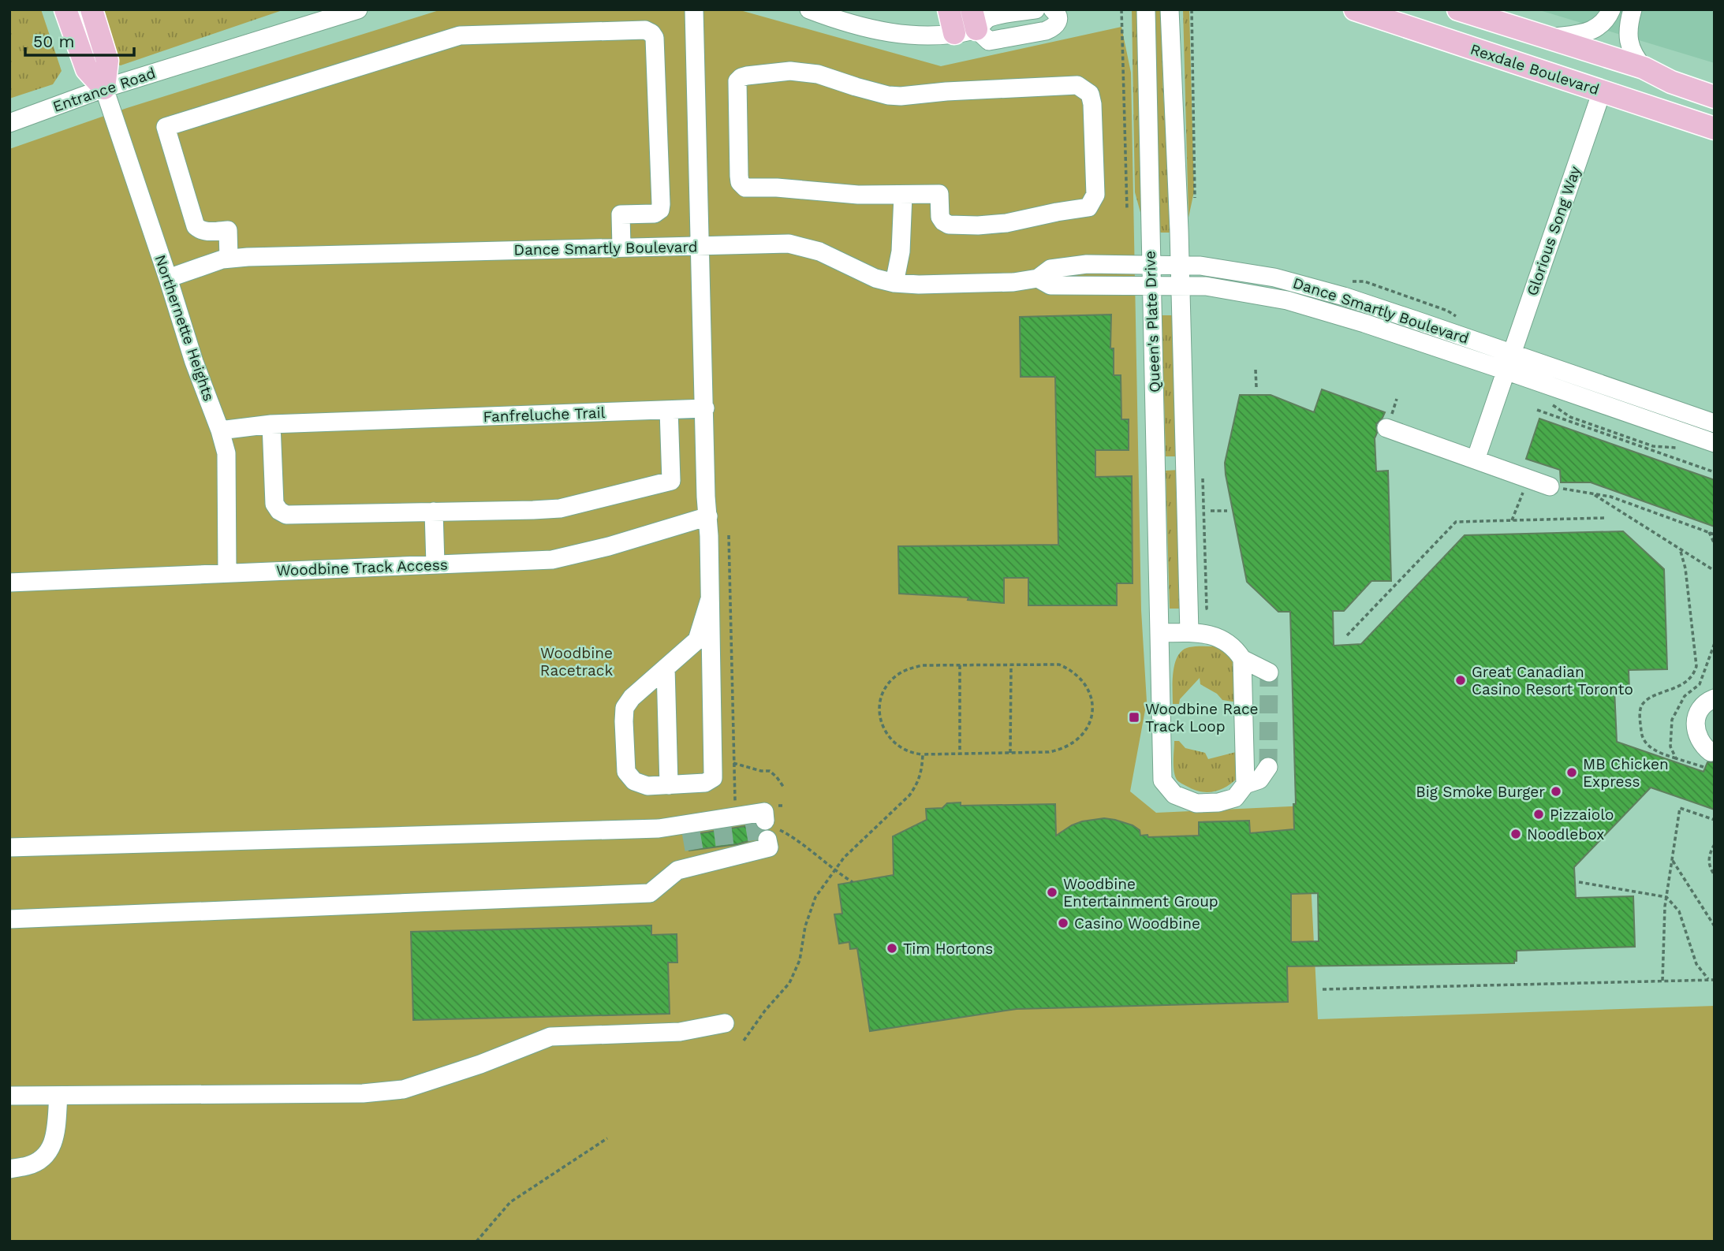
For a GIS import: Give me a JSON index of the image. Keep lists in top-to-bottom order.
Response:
{
  "streets": {
    "main road": ["Rexdale Boulevard"],
    "street": [
      "Entrance Road",
      "Glorious Song Way",
      "Dance Smartly Boulevard",
      "Queen's Plate Drive",
      "Northernette Heights",
      "Fanfreluche Trail",
      "Woodbine Track Access"
    ]
  },
  "crossings": [
    ["Rexdale Boulevard", "Glorious Song Way"],
    ["Entrance Road", "Northernette Heights"],
    ["Glorious Song Way", "Dance Smartly Boulevard"],
    ["Dance Smartly Boulevard", "Queen's Plate Drive"],
    ["Dance Smartly Boulevard", "Northernette Heights"],
    ["Northernette Heights", "Fanfreluche Trail"],
    ["Northernette Heights", "Woodbine Track Access"]
  ],
  "parks": ["Woodbine Racetrack"],
  "places": {
    "other": [
      "Great Canadian Casino Resort Toronto",
      "MB Chicken Express",
      "Big Smoke Burger",
      "Pizzaiolo",
      "Noodlebox",
      "Woodbine Entertainment Group",
      "Casino Woodbine",
      "Tim Hortons"
    ],
    "transit": ["Woodbine Race Track Loop"]
  },
  "scale_bar": "50 m"
}
